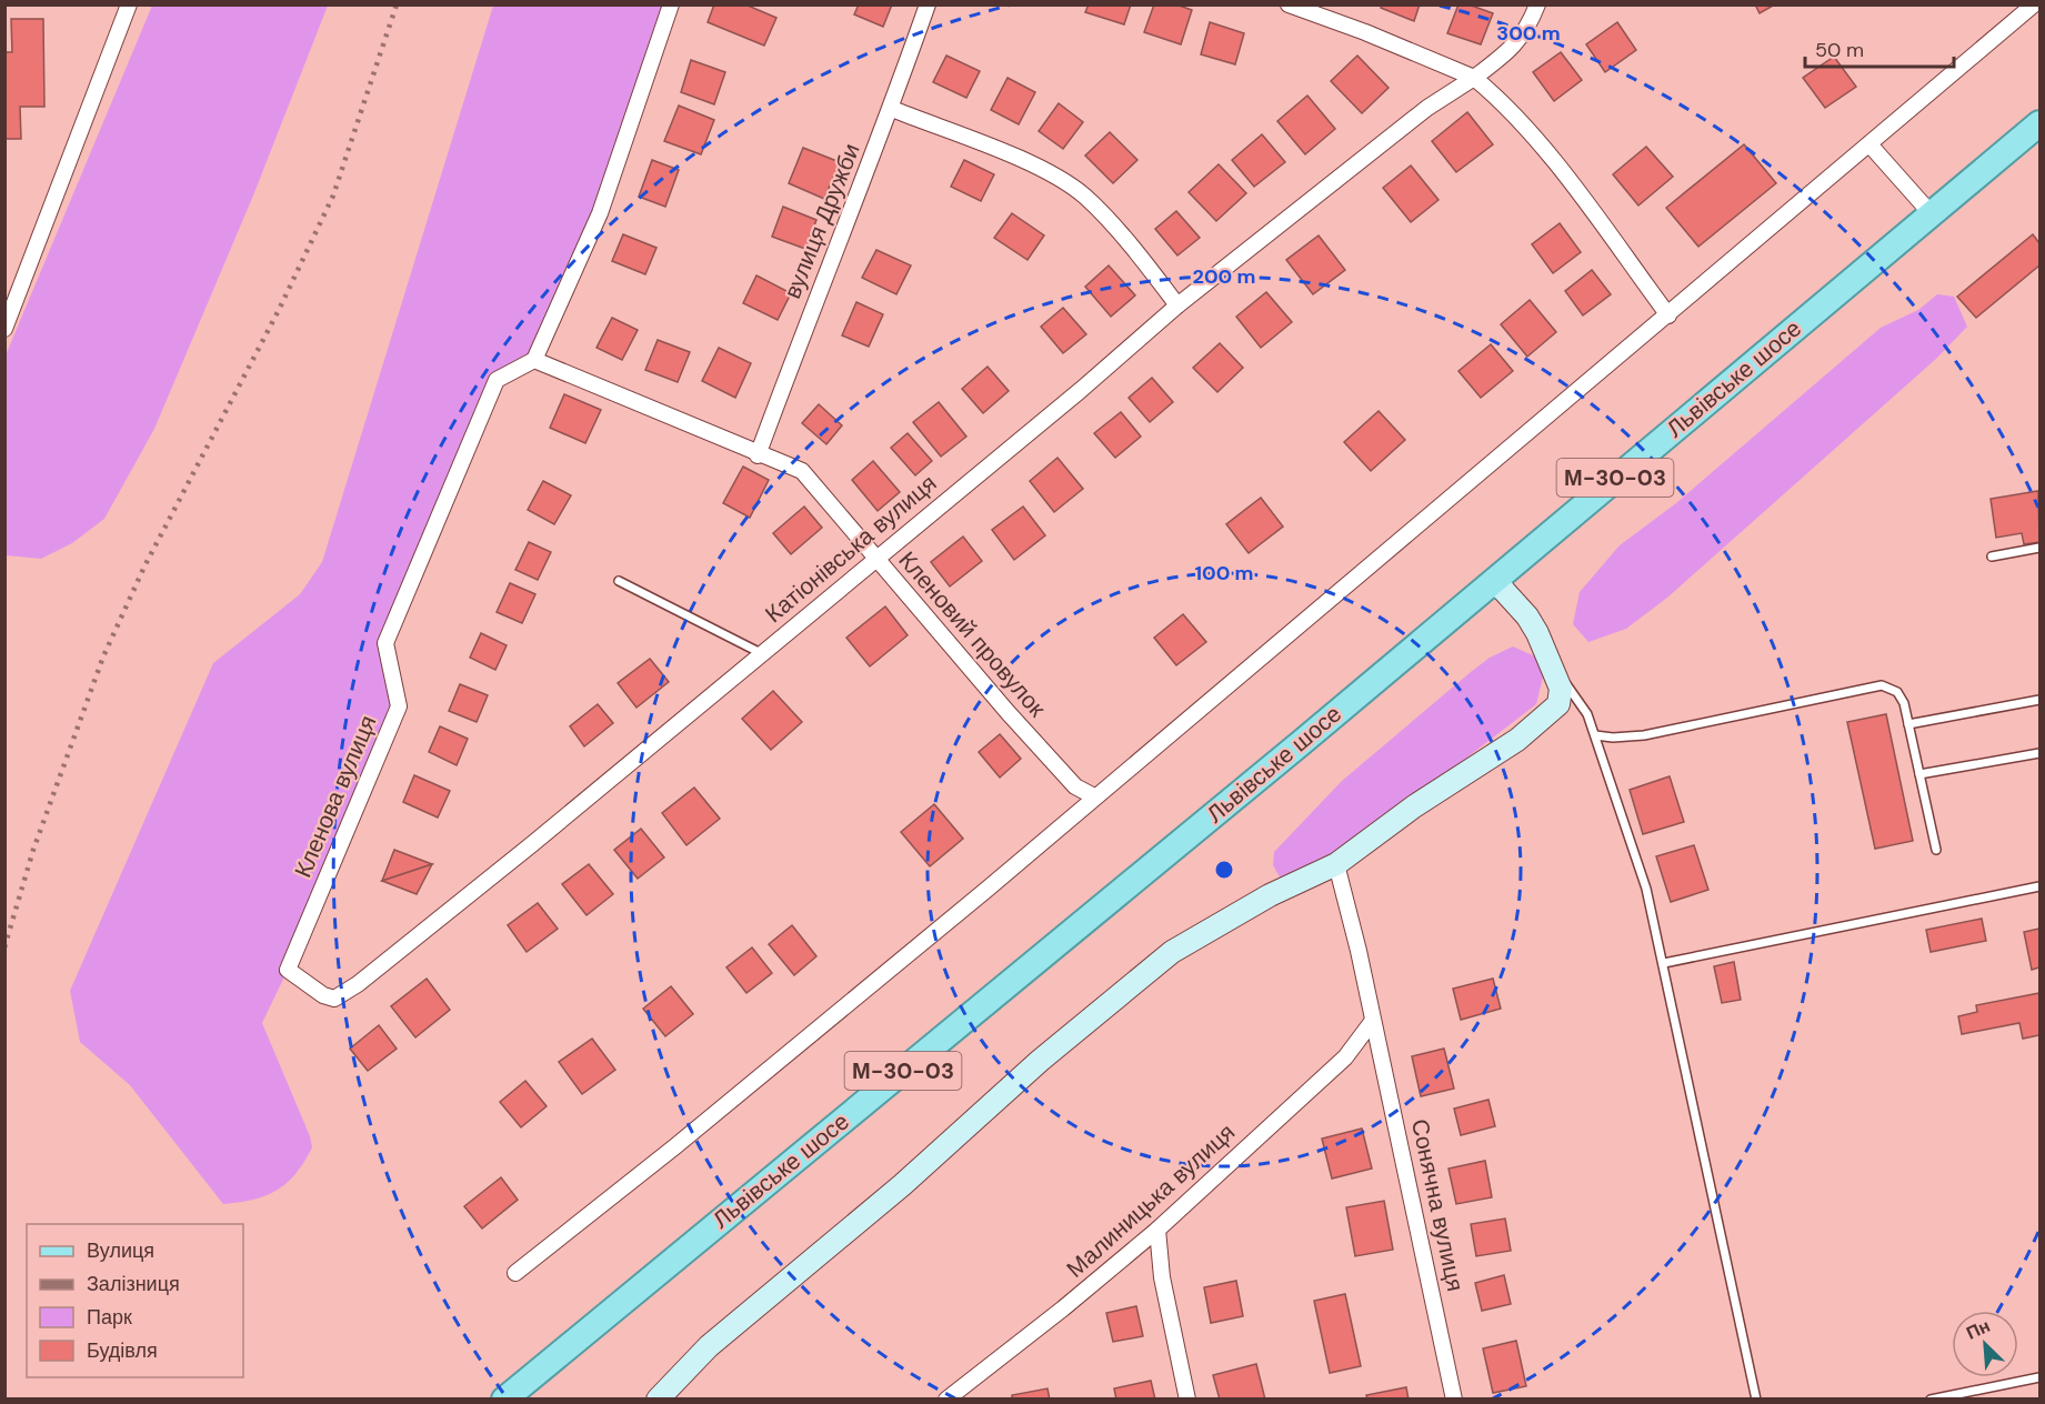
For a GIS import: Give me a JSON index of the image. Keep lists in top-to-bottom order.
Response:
{
  "streets": {
    "main road": ["Львівське шосе", "М-30-03"],
    "street": [
      "вулиця Дружби",
      "Катіонівська вулиця",
      "Кленовий провулок",
      "Кленова вулиця",
      "Малиницька вулиця",
      "Сонячна вулиця"
    ]
  },
  "crossings": [
    ["вулиця Дружби", "Кленовий провулок"],
    ["Катіонівська вулиця", "Кленовий провулок"],
    ["Катіонівська вулиця", "Кленова вулиця"],
    ["Кленовий провулок", "Кленова вулиця"],
    ["Малиницька вулиця", "Сонячна вулиця"]
  ],
  "legend": [
    "Вулиця",
    "Залізниця",
    "Парк",
    "Будівля"
  ],
  "scale_bar": "50 m",
  "north": "top left",
  "rings": ["300 m", "200 m", "100 m"]
}
